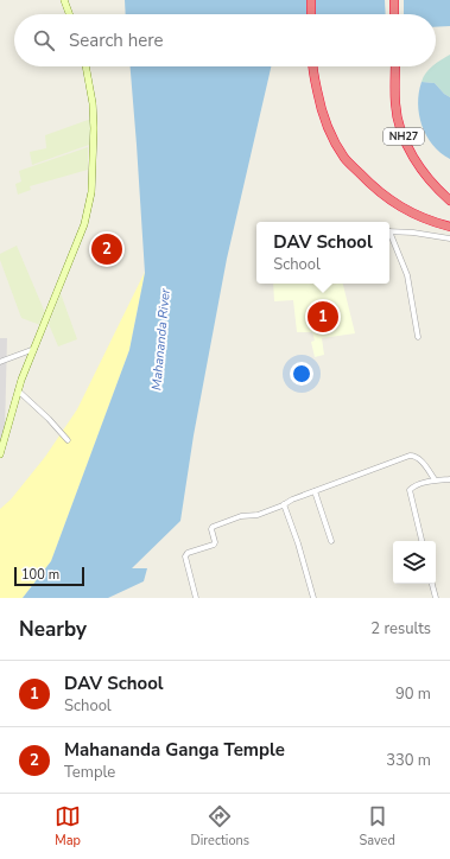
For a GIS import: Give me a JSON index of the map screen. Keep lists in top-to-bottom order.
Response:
{
  "streets": {
    "highway": ["NH27"]
  },
  "water": ["Mahananda River"],
  "scale_bar": "100 m",
  "page": {
    "search": "Search here",
    "popup": ["DAV School", "School"],
    "pins": ["2", "1"],
    "scale": "100 m",
    "heading": ["Nearby", "2 results"],
    "list": [
      {
        "mark": "1",
        "name": "DAV School",
        "note": "School",
        "value": "90 m"
      },
      {
        "mark": "2",
        "name": "Mahananda Ganga Temple",
        "note": "Temple",
        "value": "330 m"
      }
    ],
    "nav": ["Map", "Directions", "Saved"]
  }
}
